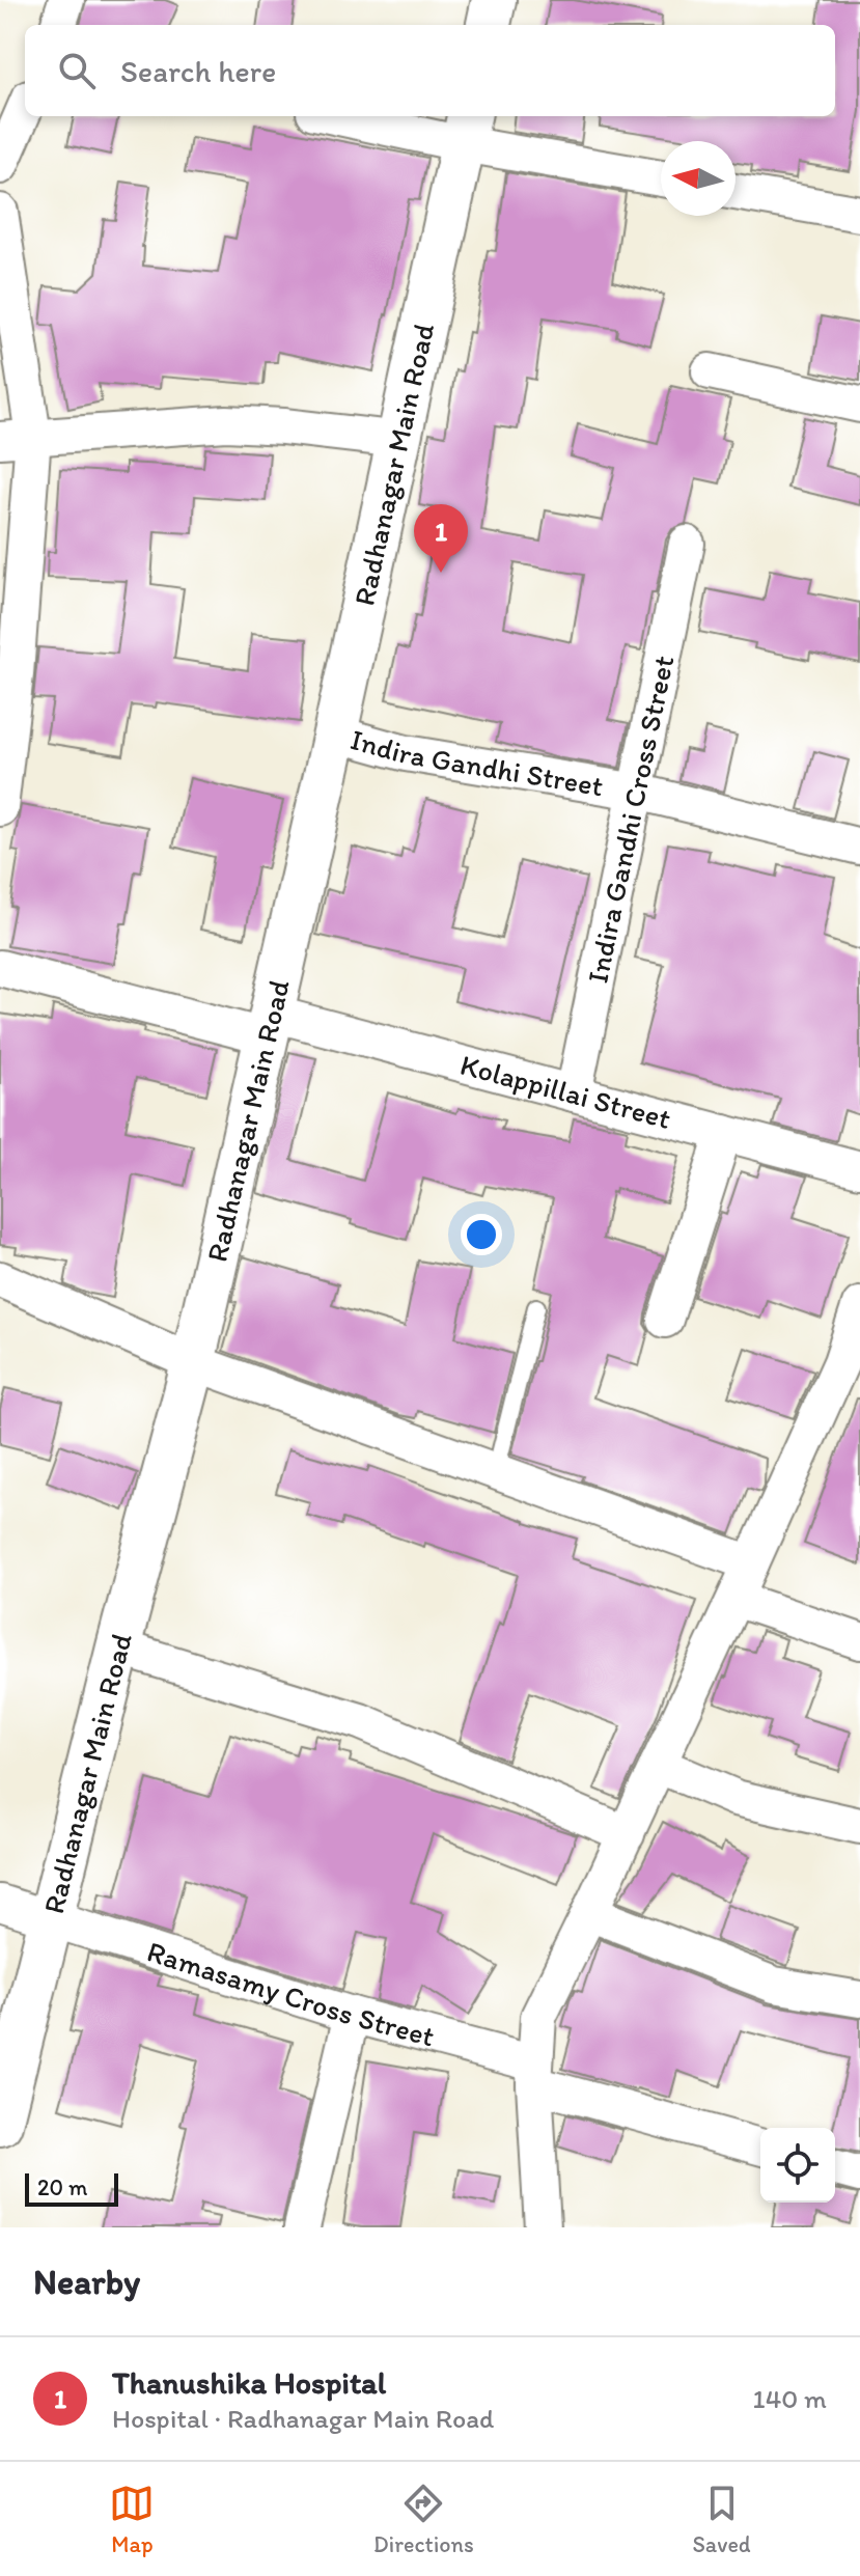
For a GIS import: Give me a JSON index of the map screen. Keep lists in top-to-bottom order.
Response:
{
  "streets": {
    "street": [
      "Radhanagar Main Road",
      "Indira Gandhi Street",
      "Indira Gandhi Cross Street",
      "Kolappillai Street",
      "Ramasamy Cross Street"
    ]
  },
  "crossings": [
    ["Radhanagar Main Road", "Indira Gandhi Street"],
    ["Radhanagar Main Road", "Kolappillai Street"],
    ["Radhanagar Main Road", "Ramasamy Cross Street"],
    ["Indira Gandhi Street", "Indira Gandhi Cross Street"],
    ["Indira Gandhi Cross Street", "Kolappillai Street"]
  ],
  "scale_bar": "20 m",
  "north": "left",
  "page": {
    "search": "Search here",
    "pins": "1",
    "scale": "20 m",
    "heading": "Nearby",
    "list": [
      {
        "mark": "1",
        "name": "Thanushika Hospital",
        "note": "Hospital · Radhanagar Main Road",
        "value": "140 m"
      }
    ],
    "nav": ["Map", "Directions", "Saved"]
  }
}
